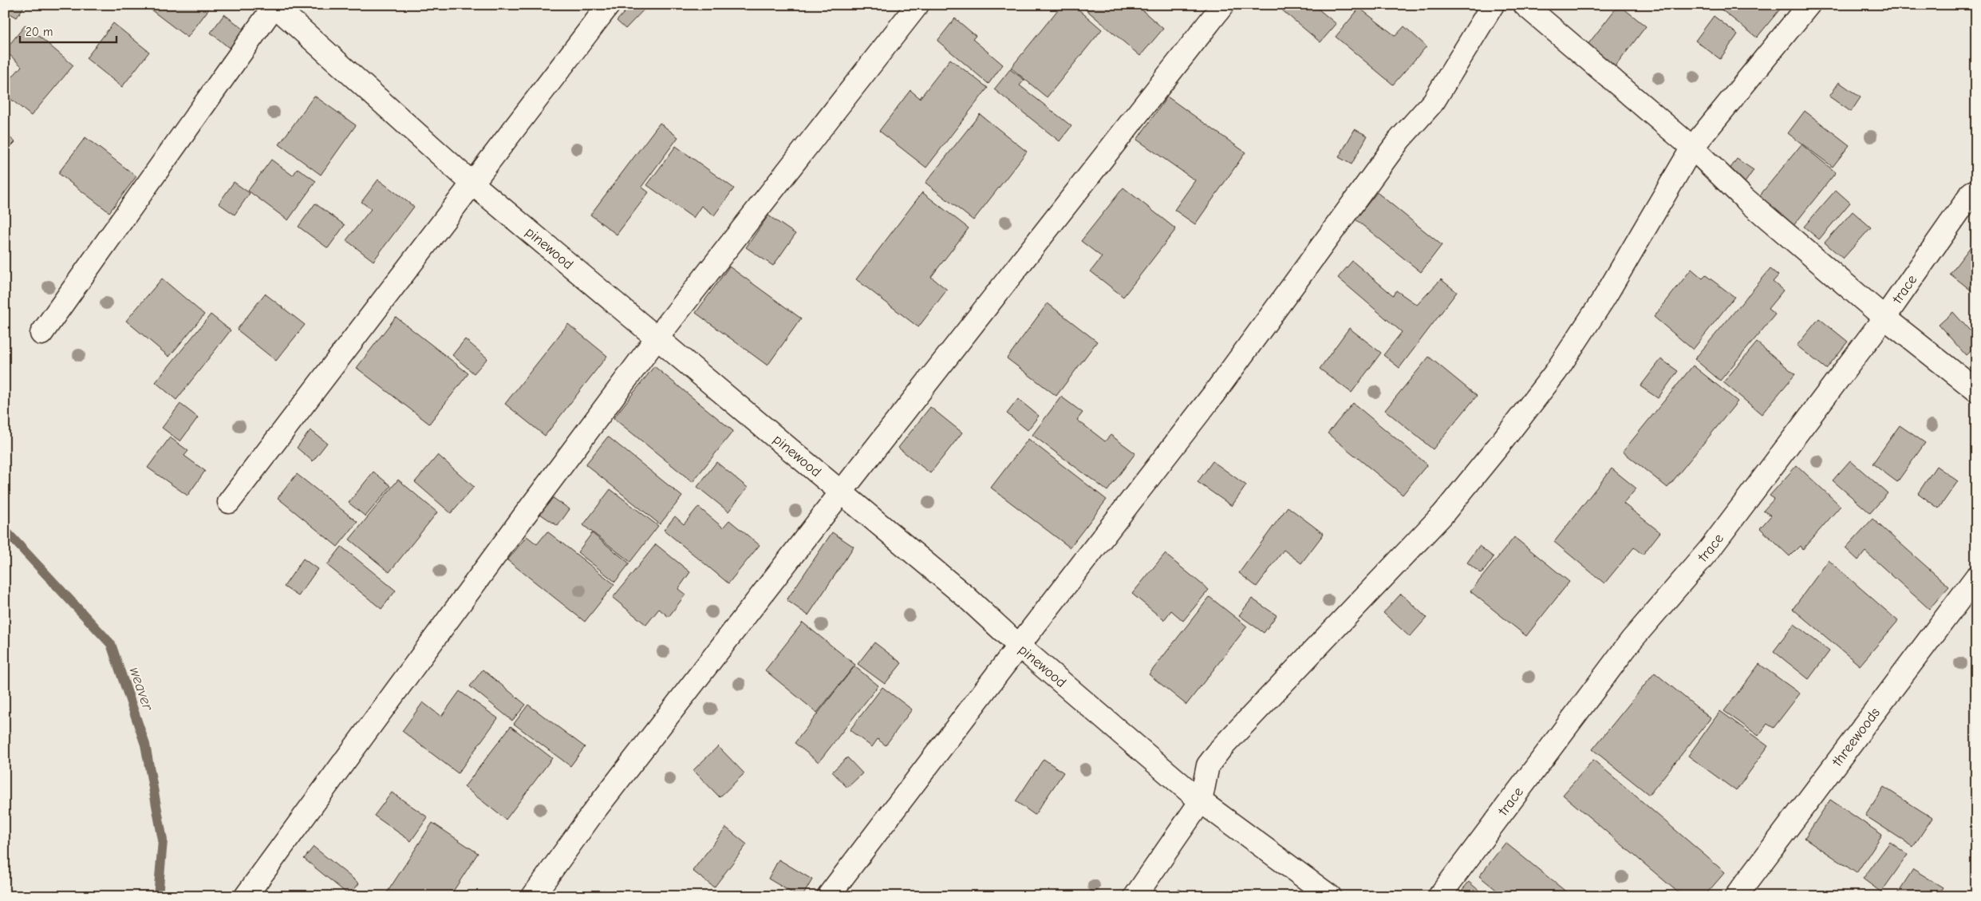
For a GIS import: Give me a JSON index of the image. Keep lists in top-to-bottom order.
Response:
{
  "streets": {
    "street": ["pinewood", "trace", "threewoods"]
  },
  "water": ["weaver"],
  "scale_bar": "20 m"
}
